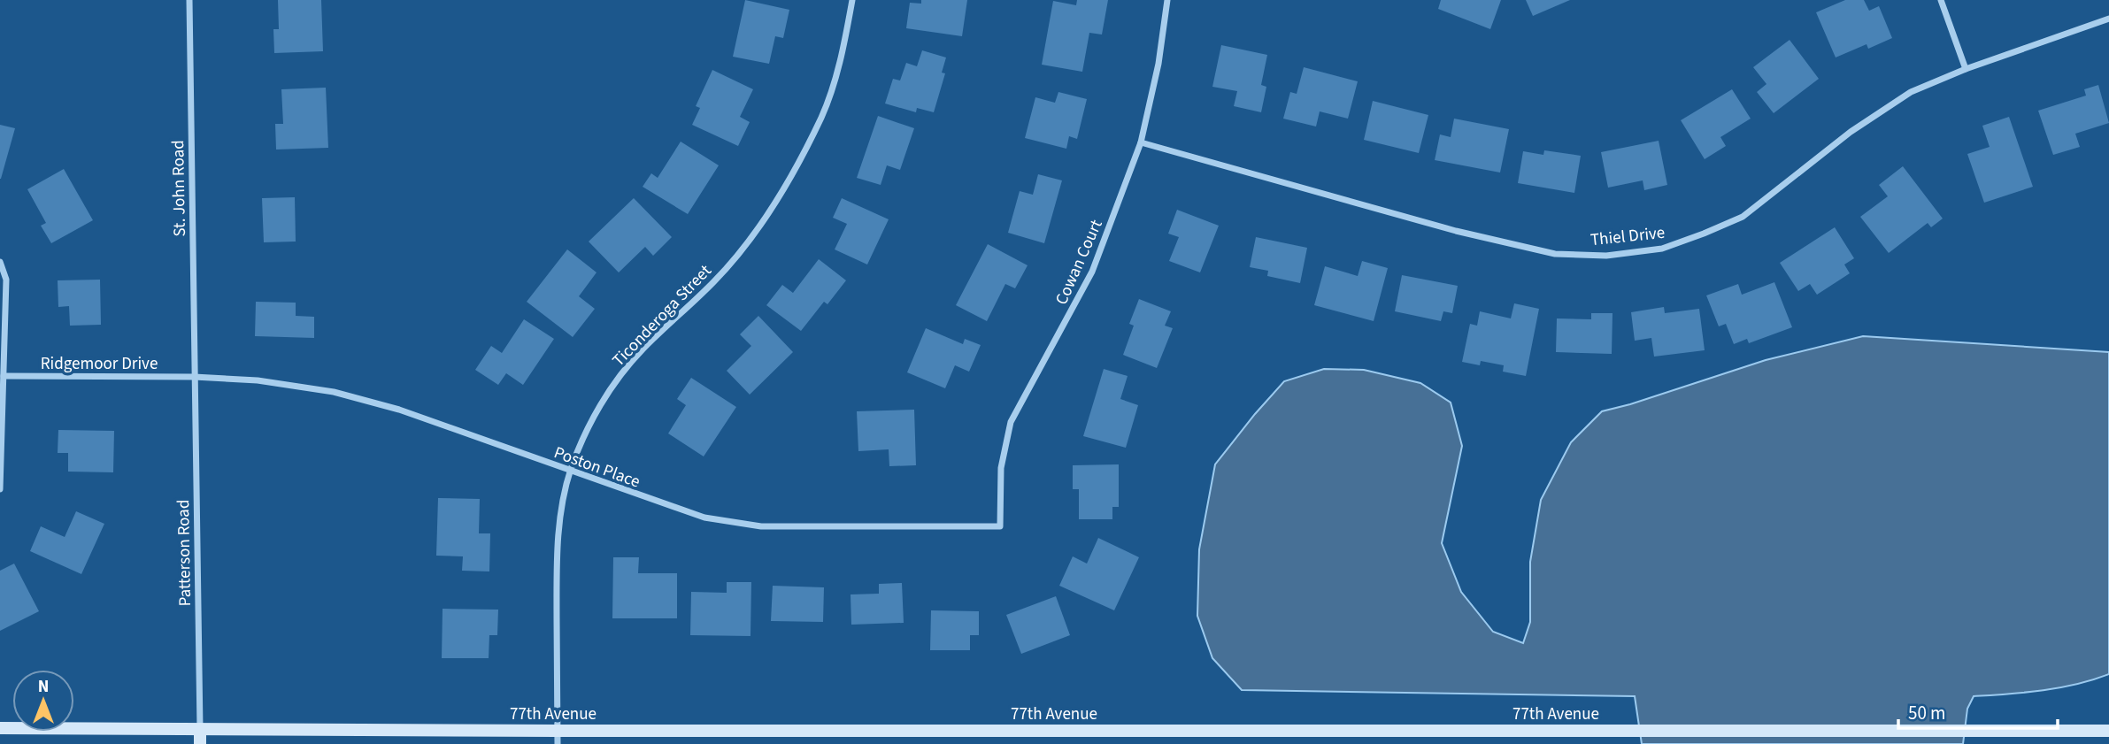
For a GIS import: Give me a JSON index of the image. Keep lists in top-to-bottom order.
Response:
{
  "streets": {
    "street": [
      "St. John Road",
      "Thiel Drive",
      "Cowan Court",
      "Ticonderoga Street",
      "Ridgemoor Drive",
      "Poston Place",
      "Patterson Road",
      "77th Avenue"
    ]
  },
  "crossings": [
    ["St. John Road", "Ridgemoor Drive"],
    ["St. John Road", "Poston Place"],
    ["St. John Road", "Patterson Road"],
    ["Thiel Drive", "Cowan Court"],
    ["Cowan Court", "Poston Place"],
    ["Ticonderoga Street", "Poston Place"],
    ["Ticonderoga Street", "77th Avenue"],
    ["Ridgemoor Drive", "Poston Place"],
    ["Ridgemoor Drive", "Patterson Road"],
    ["Poston Place", "Patterson Road"],
    ["Patterson Road", "77th Avenue"]
  ],
  "scale_bar": "50 m",
  "north": "top"
}
